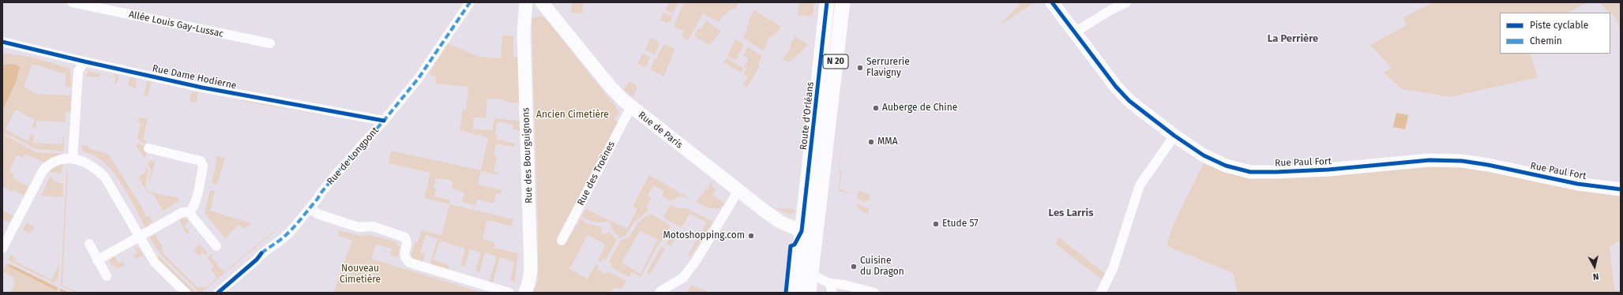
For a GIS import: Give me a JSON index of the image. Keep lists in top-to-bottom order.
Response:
{
  "streets": {
    "main road": ["N 20", "Route d'Orléans"],
    "street": [
      "Allée Louis Gay-Lussac",
      "Rue Dame Hodierne",
      "Rue de Paris",
      "Rue des Bourguignons",
      "Rue de Longpont",
      "Rue Paul Fort",
      "Rue des Troënes"
    ]
  },
  "crossings": [
    ["Rue Dame Hodierne", "Rue de Longpont"],
    ["Route d'Orléans", "Rue de Paris"],
    ["Rue de Paris", "Rue des Troënes"]
  ],
  "districts": ["La Perrière", "Les Larris"],
  "parks": ["Ancien Cimetière", "Nouveau Cimetière"],
  "places": [
    "Serrurerie Flavigny",
    "Auberge de Chine",
    "MMA",
    "Etude 57",
    "Motoshopping.com",
    "Cuisine du Dragon"
  ],
  "legend": ["Piste cyclable", "Chemin"],
  "north": "bottom"
}
